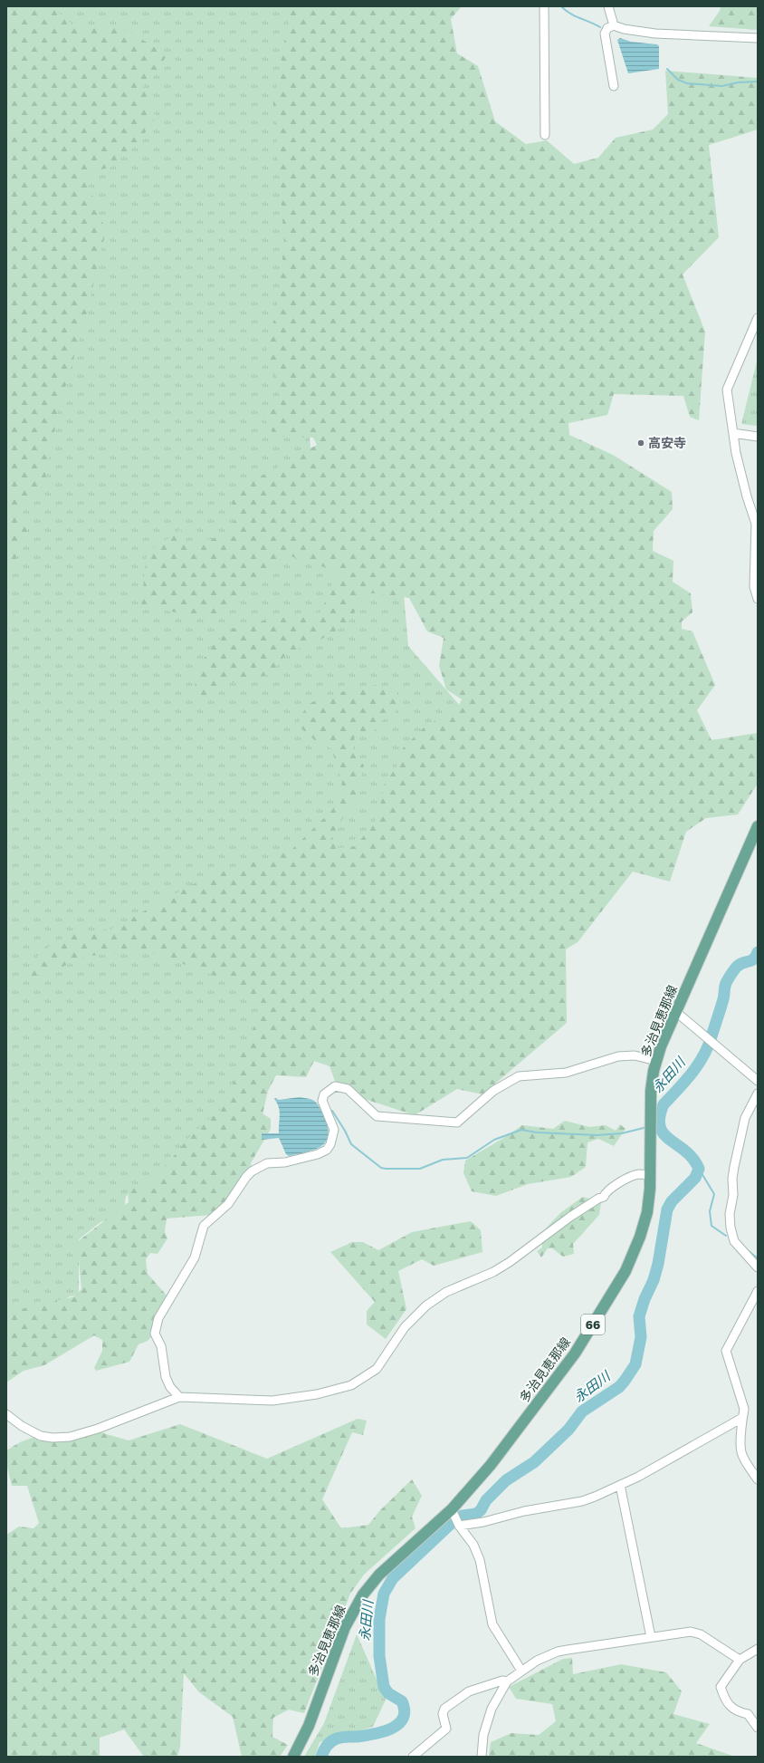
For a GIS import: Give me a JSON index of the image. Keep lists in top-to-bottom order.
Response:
{
  "streets": {
    "main road": ["多治見恵那線", "66"]
  },
  "water": ["永田川"],
  "places": ["高安寺"]
}
